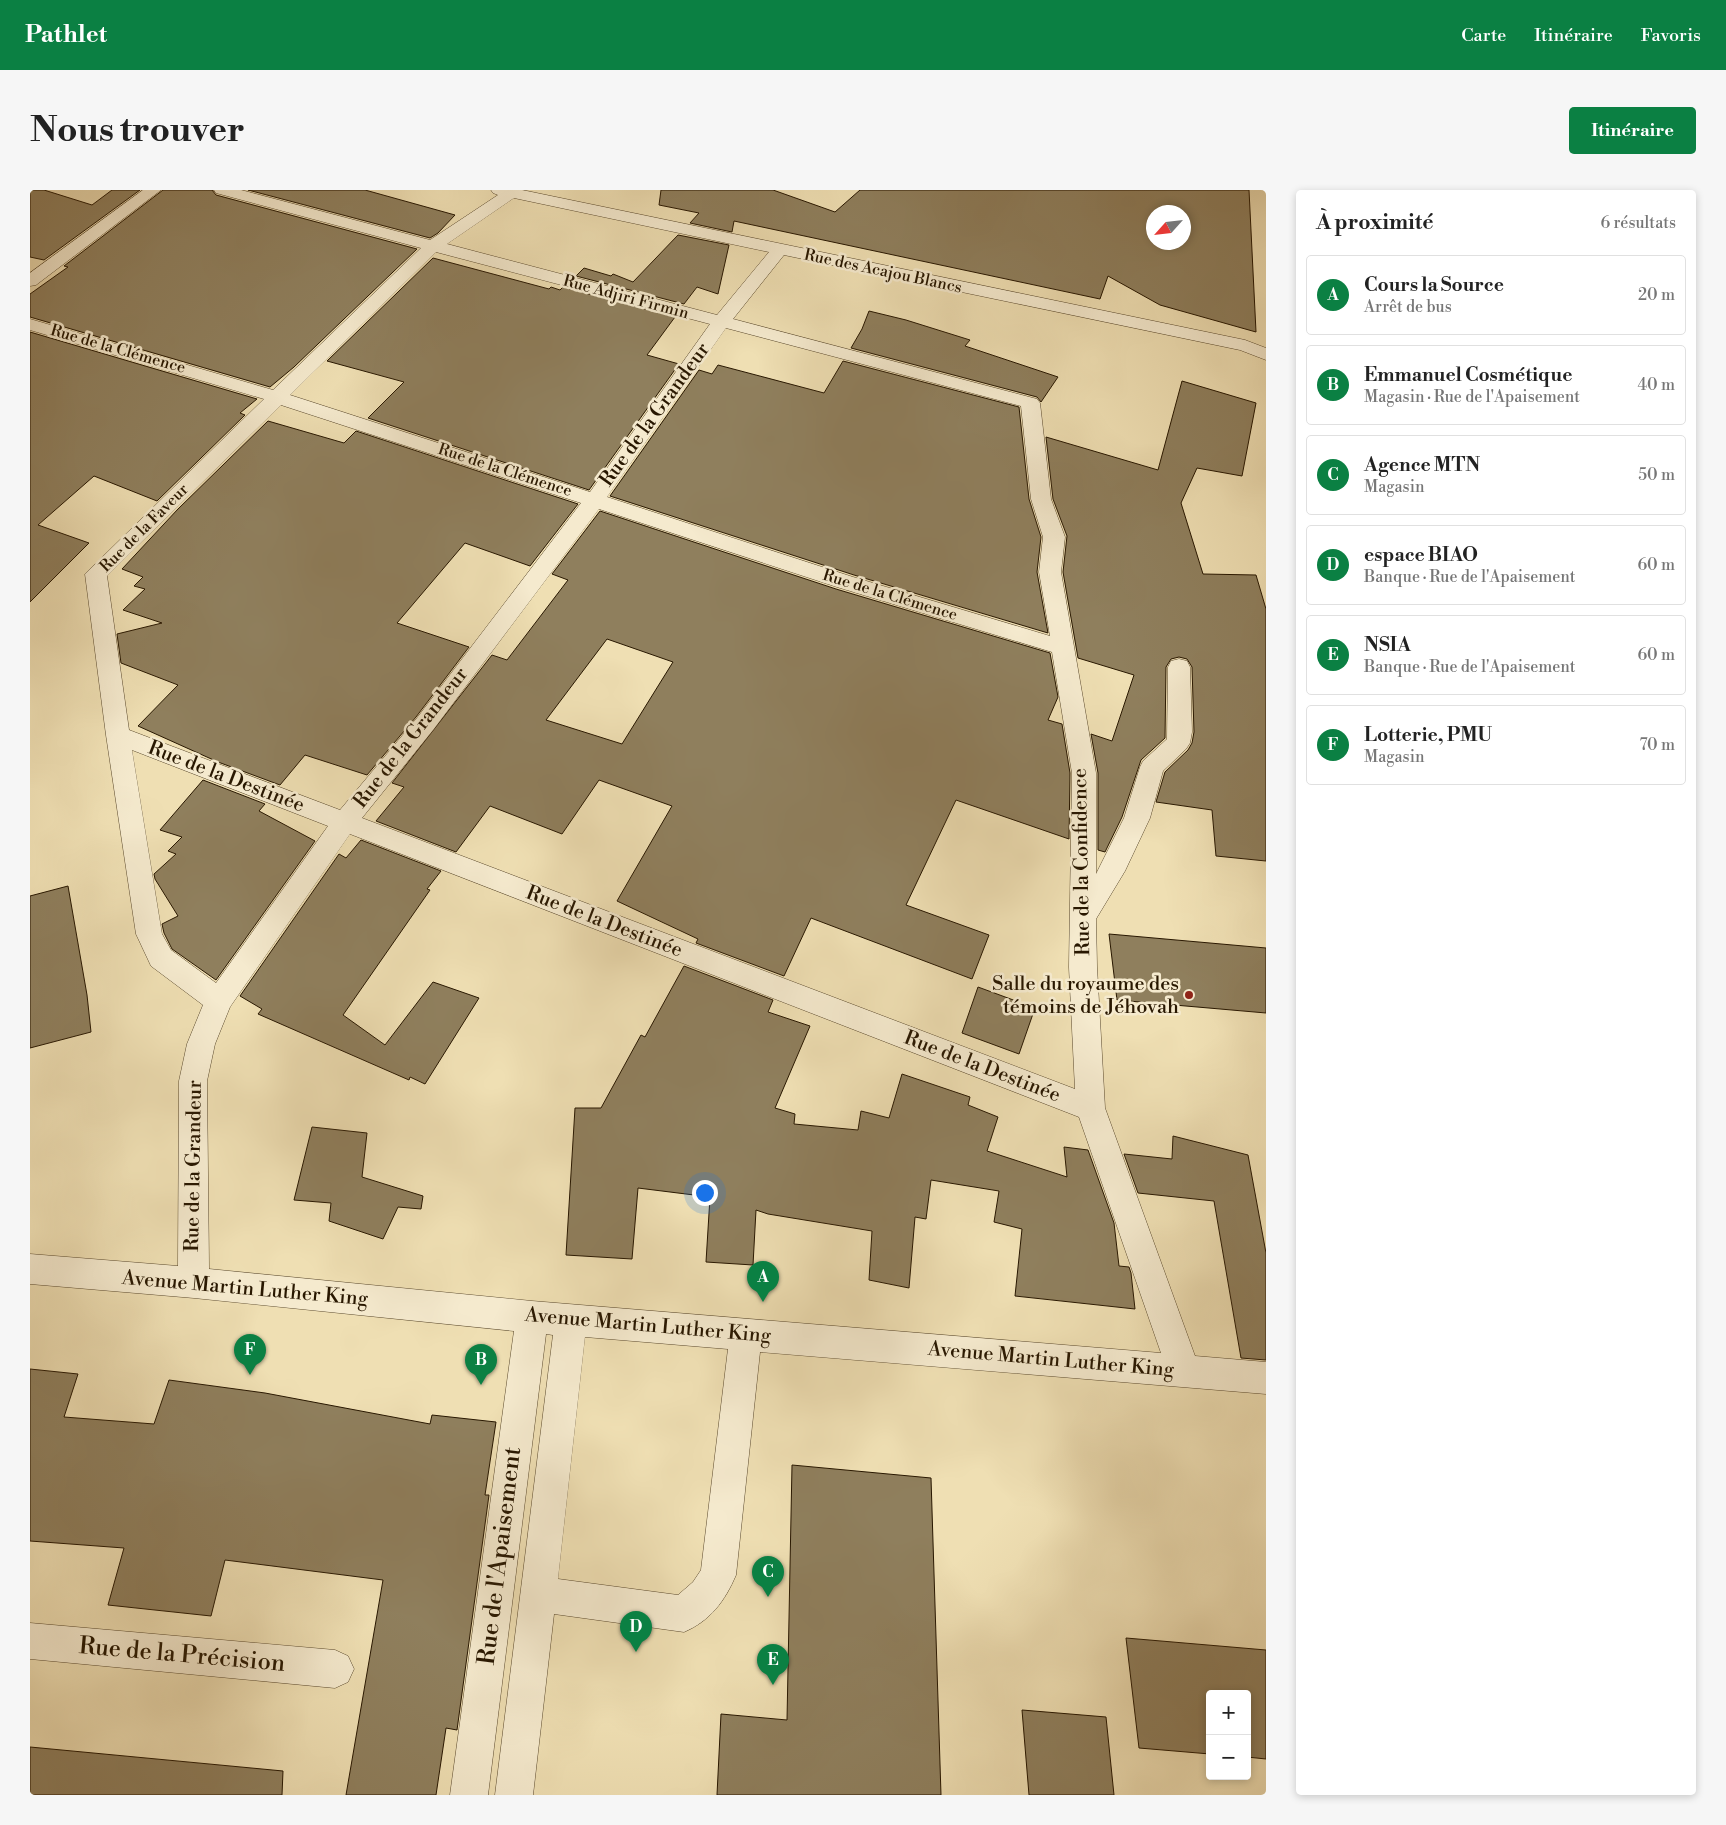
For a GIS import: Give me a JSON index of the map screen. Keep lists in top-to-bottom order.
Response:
{
  "streets": {
    "street": [
      "Rue des Acajou Blancs",
      "Rue Adjiri Firmin",
      "Rue de la Clémence",
      "Rue de la Grandeur",
      "Rue de la Faveur",
      "Rue de la Destinée",
      "Rue de la Confidence",
      "Avenue Martin Luther King",
      "Rue de l'Apaisement",
      "Rue de la Précision"
    ]
  },
  "crossings": [
    ["Rue des Acajou Blancs", "Rue de la Grandeur"],
    ["Rue des Acajou Blancs", "Rue de la Faveur"],
    ["Rue Adjiri Firmin", "Rue de la Grandeur"],
    ["Rue Adjiri Firmin", "Rue de la Faveur"],
    ["Rue Adjiri Firmin", "Rue de la Confidence"],
    ["Rue de la Clémence", "Rue de la Grandeur"],
    ["Rue de la Clémence", "Rue de la Faveur"],
    ["Rue de la Clémence", "Rue de la Confidence"],
    ["Rue de la Grandeur", "Rue de la Faveur"],
    ["Rue de la Grandeur", "Rue de la Destinée"],
    ["Rue de la Grandeur", "Avenue Martin Luther King"],
    ["Rue de la Faveur", "Rue de la Destinée"],
    ["Rue de la Destinée", "Rue de la Confidence"],
    ["Rue de la Confidence", "Avenue Martin Luther King"],
    ["Avenue Martin Luther King", "Rue de l'Apaisement"]
  ],
  "places": ["Salle du royaume des témoins de Jéhovah"],
  "north": "bottom left",
  "page": {
    "header": "Pathlet",
    "nav": ["Carte", "Itinéraire", "Favoris"],
    "buttons": "Itinéraire",
    "title": "Nous trouver",
    "heading": ["À proximité", "6 résultats"],
    "list": [
      {
        "mark": "A",
        "name": "Cours la Source",
        "note": "Arrêt de bus",
        "value": "20 m"
      },
      {
        "mark": "B",
        "name": "Emmanuel Cosmétique",
        "note": "Magasin · Rue de l'Apaisement",
        "value": "40 m"
      },
      {
        "mark": "C",
        "name": "Agence MTN",
        "note": "Magasin",
        "value": "50 m"
      },
      {
        "mark": "D",
        "name": "espace BIAO",
        "note": "Banque · Rue de l'Apaisement",
        "value": "60 m"
      },
      {
        "mark": "E",
        "name": "NSIA",
        "note": "Banque · Rue de l'Apaisement",
        "value": "60 m"
      },
      {
        "mark": "F",
        "name": "Lotterie, PMU",
        "note": "Magasin",
        "value": "70 m"
      }
    ],
    "pins": [
      "A",
      "F",
      "B",
      "C",
      "D",
      "E"
    ],
    "map_buttons": ["+", "−"]
  }
}
